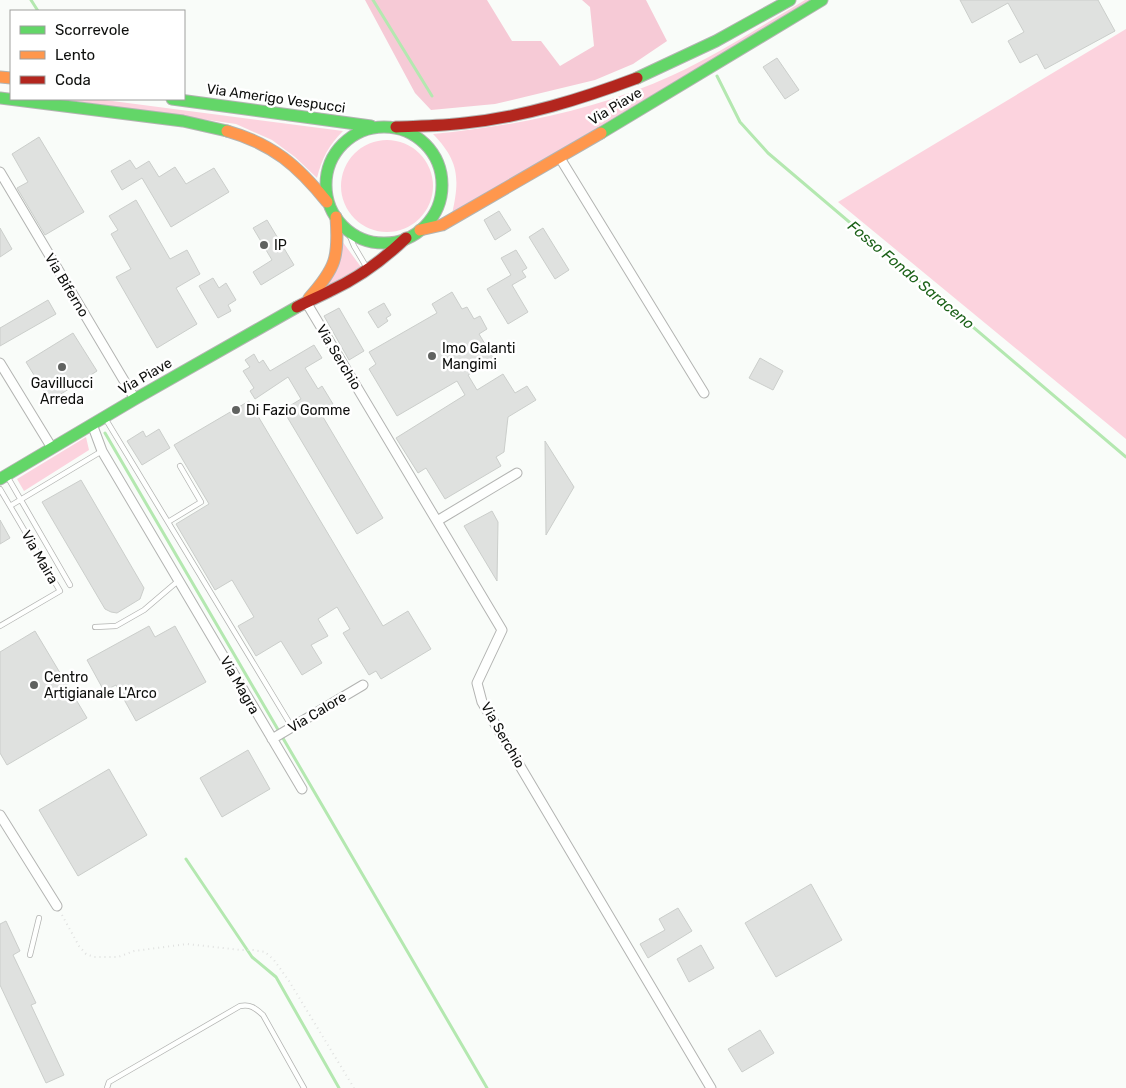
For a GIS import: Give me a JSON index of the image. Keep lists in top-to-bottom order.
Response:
{
  "streets": {
    "main road": ["Via Amerigo Vespucci", "Via Piave"],
    "street": [
      "Via Biferno",
      "Via Serchio",
      "Via Magra",
      "Via Calore"
    ],
    "lane": ["Via Maira"]
  },
  "crossings": [
    ["Via Amerigo Vespucci", "Via Piave"],
    ["Via Piave", "Via Biferno"],
    ["Via Piave", "Via Serchio"],
    ["Via Piave", "Via Magra"],
    ["Via Magra", "Via Calore"]
  ],
  "water": ["Fosso Fondo Saraceno"],
  "places": [
    "IP",
    "Imo Galanti Mangimi",
    "Gavillucci Arreda",
    "Di Fazio Gomme",
    "Centro Artigianale L'Arco"
  ],
  "legend": ["Scorrevole", "Lento", "Coda"]
}
